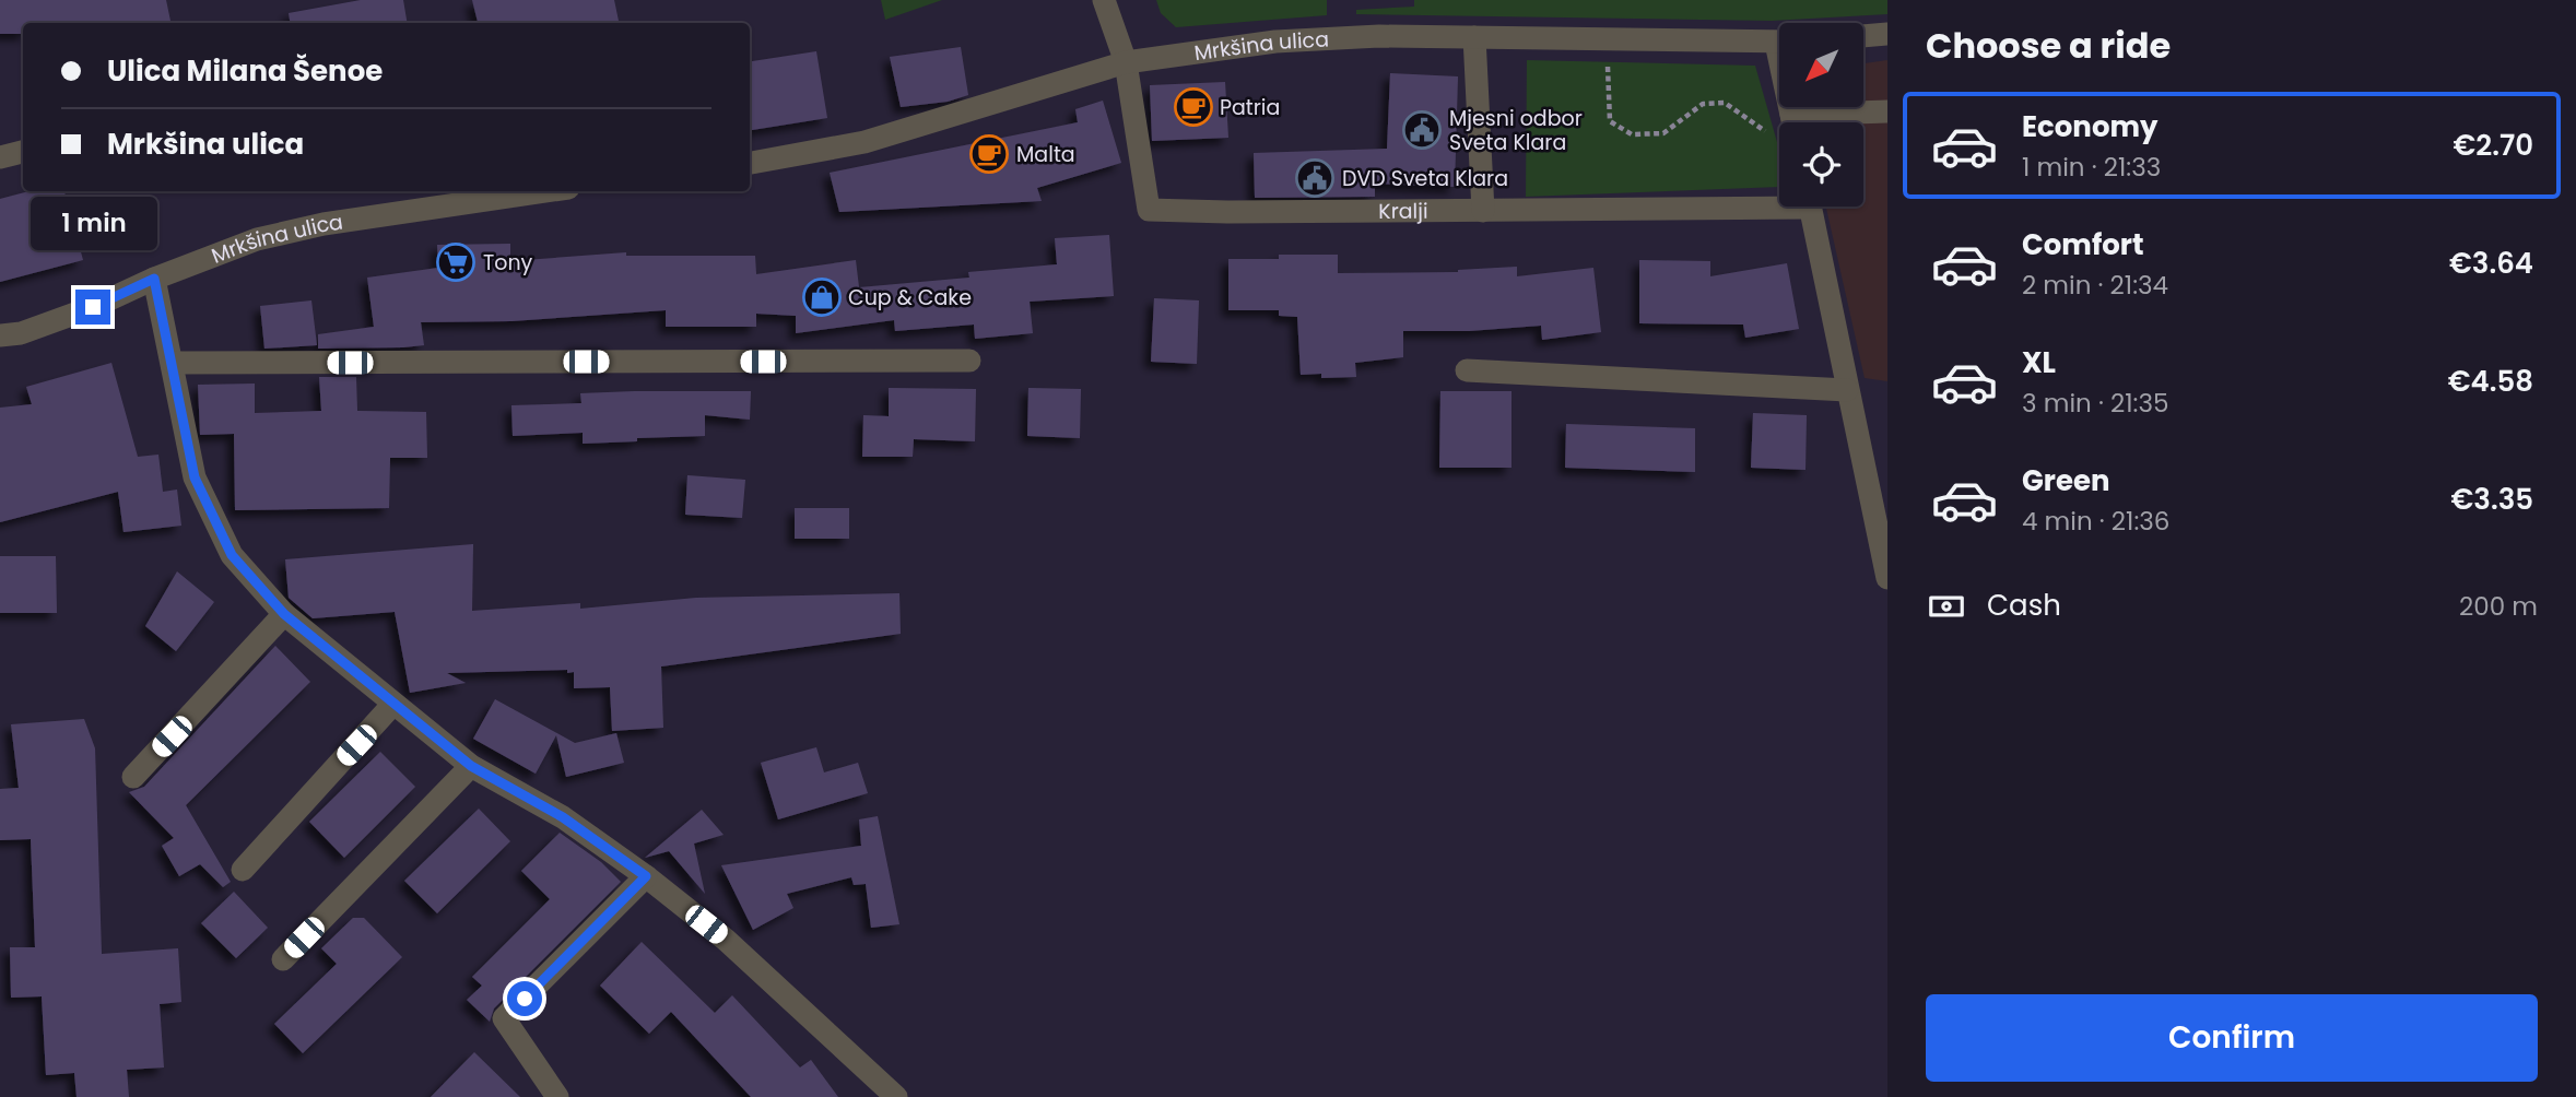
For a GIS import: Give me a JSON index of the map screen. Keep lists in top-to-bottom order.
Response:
{
  "streets": {
    "street": ["Mrkšina ulica", "Kralji"]
  },
  "crossings": [
    ["Mrkšina ulica", "Kralji"]
  ],
  "places": {
    "cafe": ["Patria", "Malta"],
    "public building": ["Mjesni odbor Sveta Klara", "DVD Sveta Klara"],
    "supermarket": ["Tony"],
    "shop": ["Cup & Cake"]
  },
  "north": "bottom left",
  "page": {
    "heading": "Choose a ride",
    "banner": ["Ulica Milana Šenoe", "Mrkšina ulica"],
    "list": [
      {
        "name": "Economy",
        "note": "1 min · 21:33",
        "value": "€2.70"
      },
      {
        "name": "Comfort",
        "note": "2 min · 21:34",
        "value": "€3.64"
      },
      {
        "name": "XL",
        "note": "3 min · 21:35",
        "value": "€4.58"
      },
      {
        "name": "Green",
        "note": "4 min · 21:36",
        "value": "€3.35"
      }
    ],
    "bubble": "1 min",
    "pay": ["Cash", "200 m"],
    "buttons": "Confirm"
  }
}
